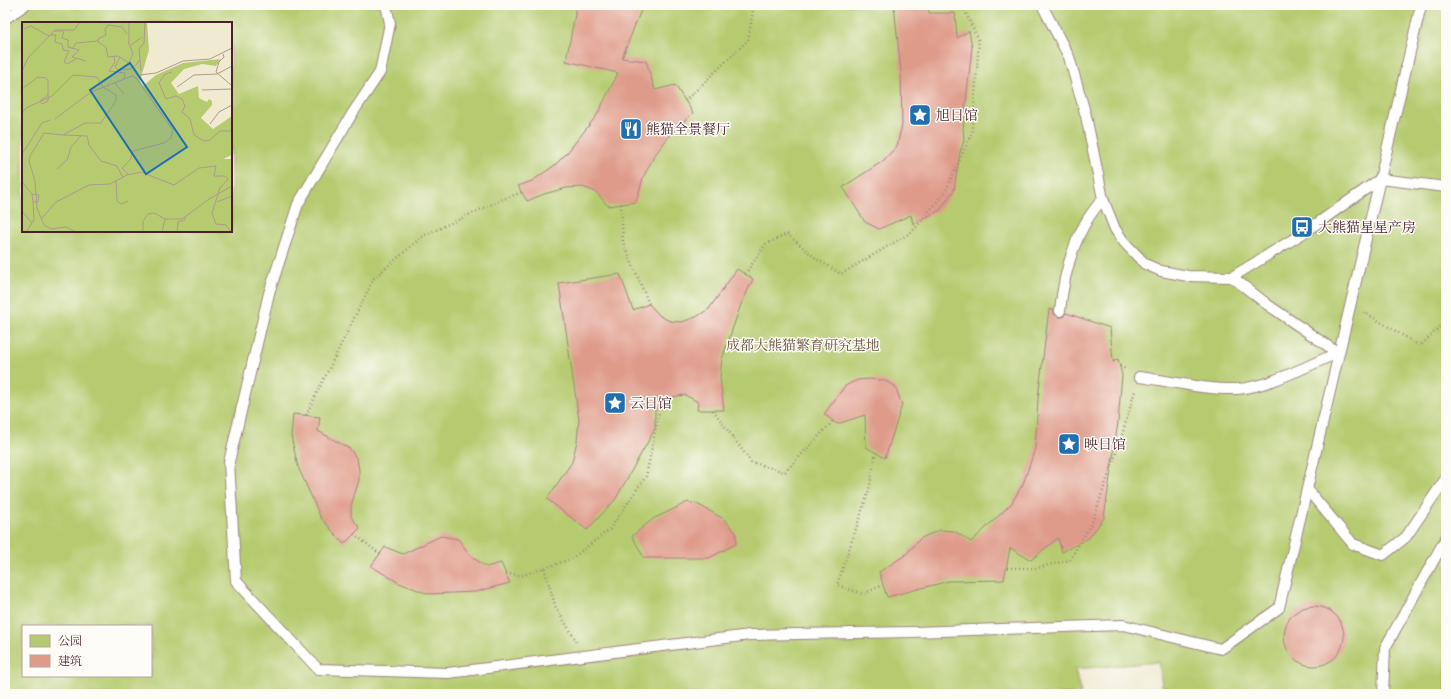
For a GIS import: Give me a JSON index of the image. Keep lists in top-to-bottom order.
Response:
{
  "parks": ["成都大熊猫繁育研究基地"],
  "places": {
    "place": ["旭日馆", "云日馆", "映日馆"],
    "restaurant": ["熊猫全景餐厅"],
    "bus stop": ["大熊猫星星产房"]
  },
  "legend": ["公园", "建筑"]
}
